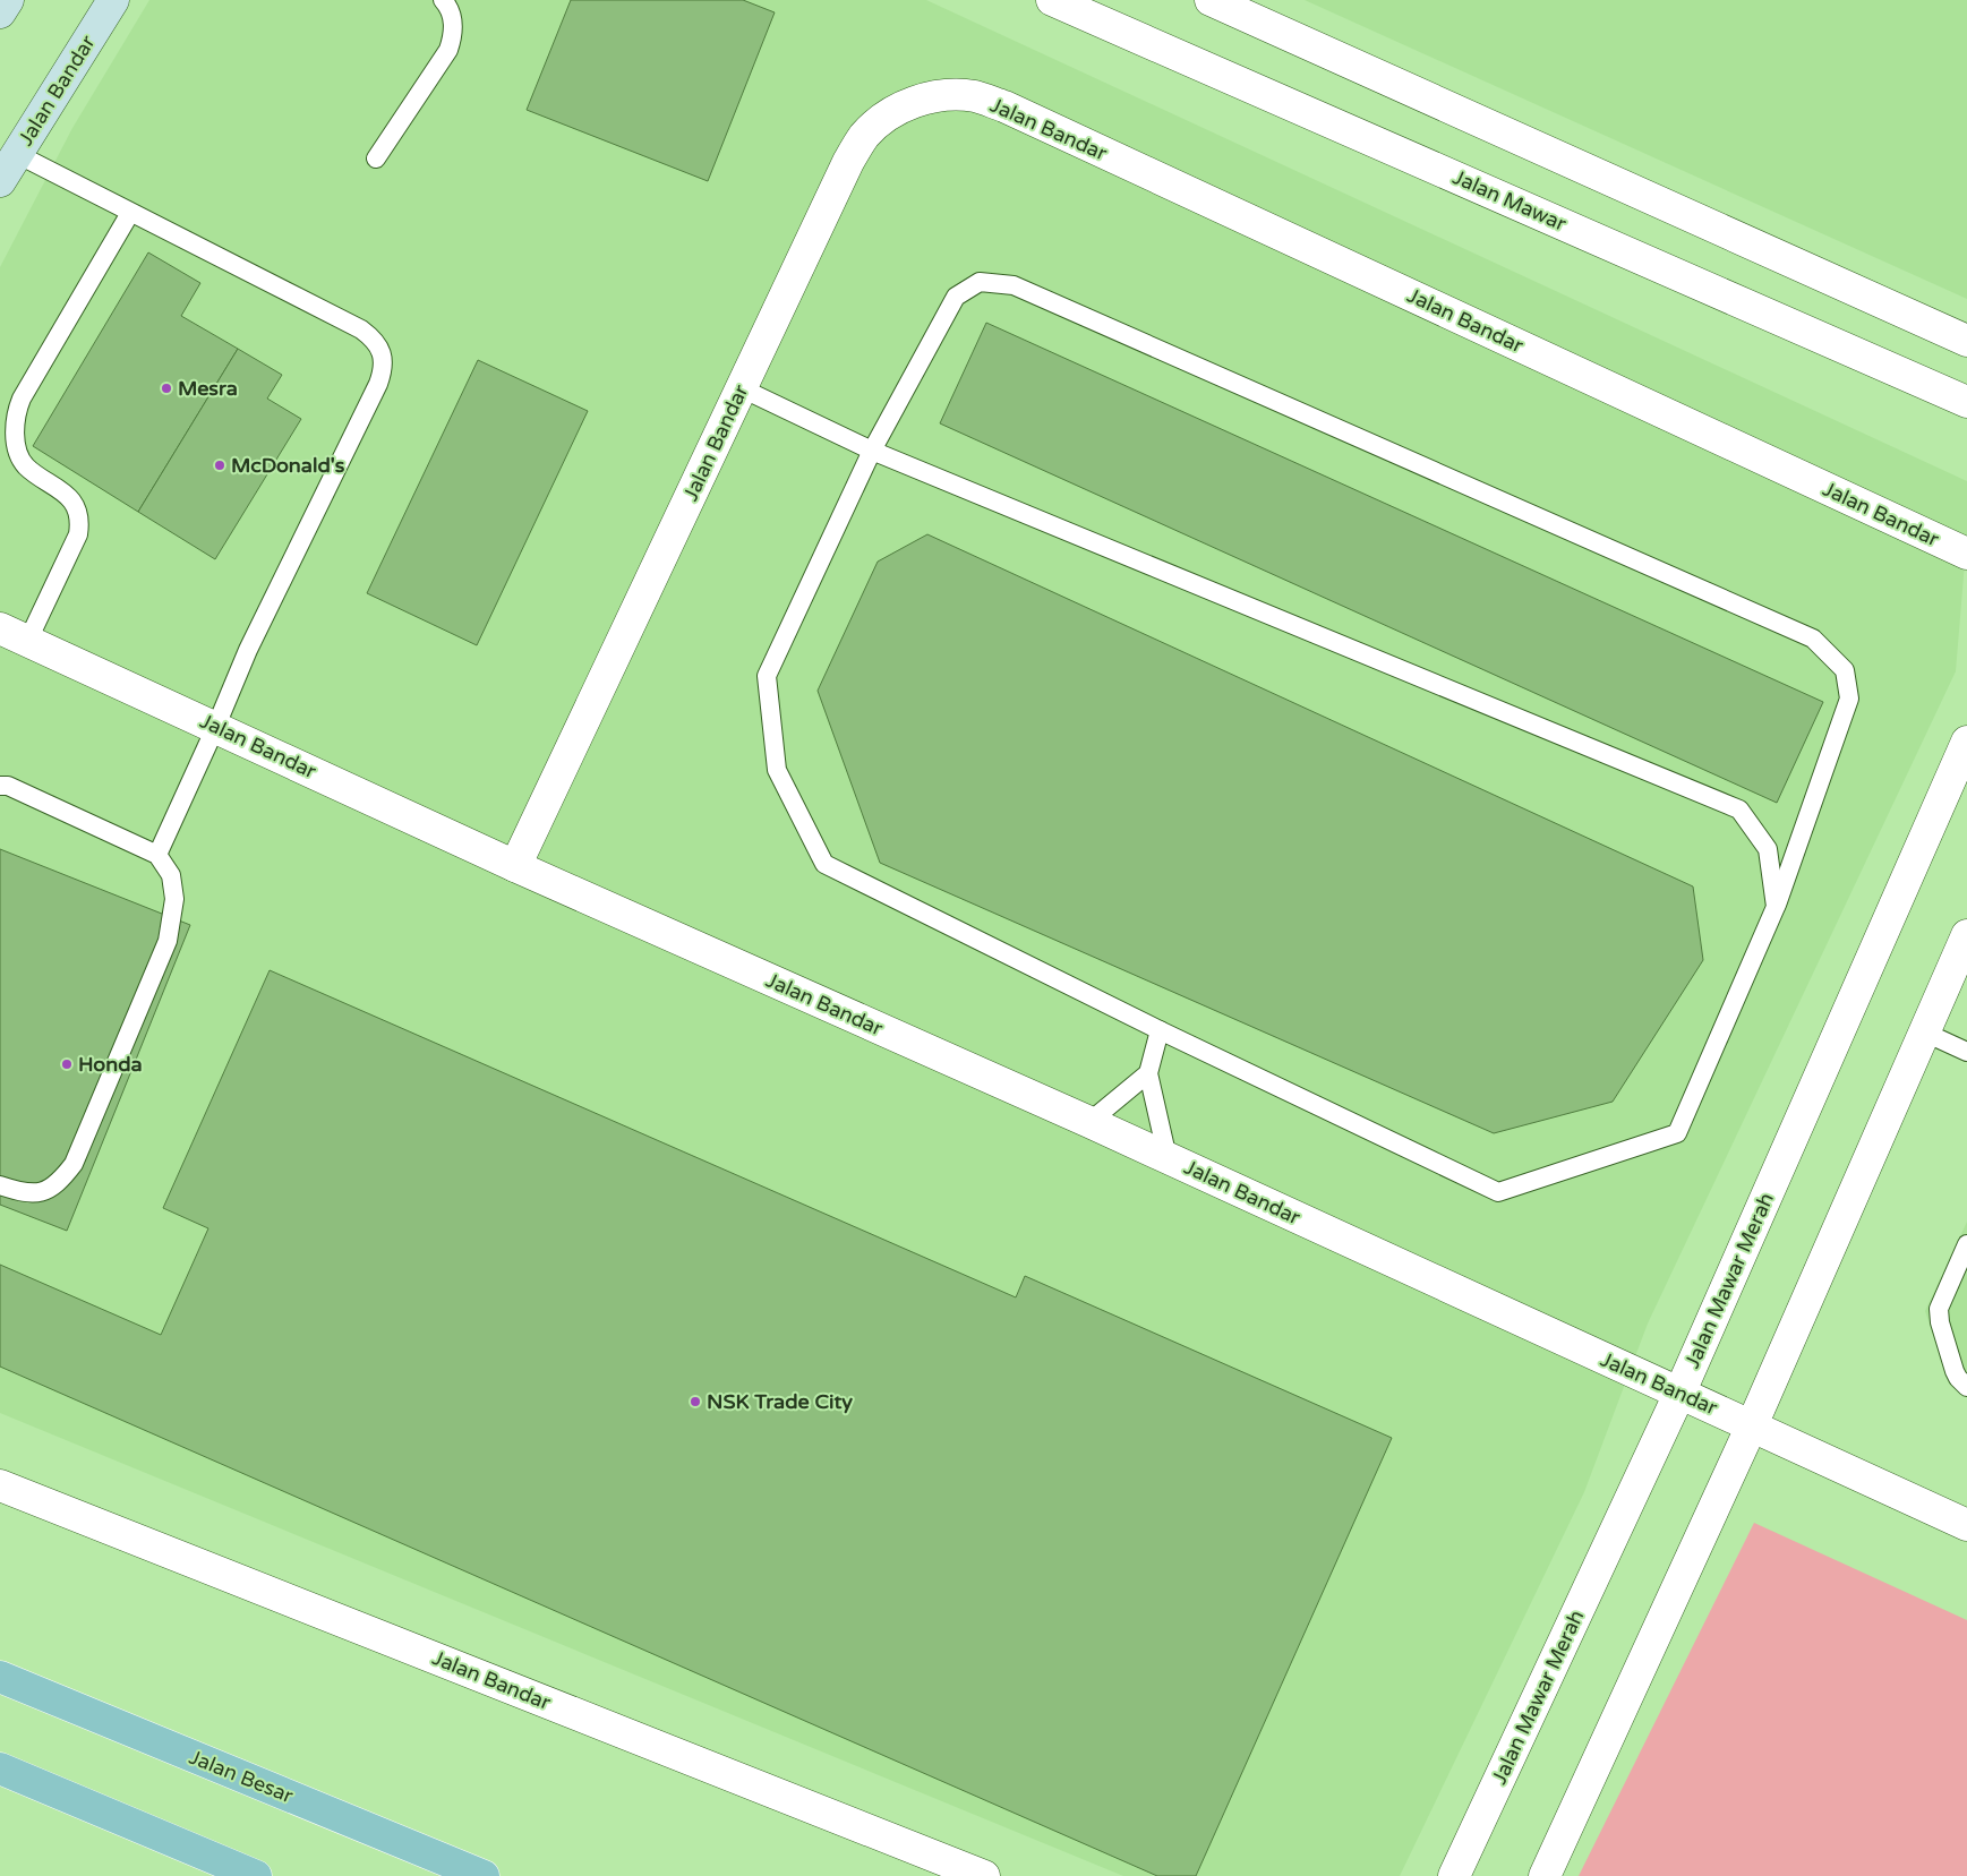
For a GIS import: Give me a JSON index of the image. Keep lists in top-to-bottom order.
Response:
{
  "streets": {
    "main road": ["Jalan Bandar", "Jalan Besar"],
    "street": ["Jalan Mawar", "Jalan Mawar Merah"]
  },
  "crossings": [
    ["Jalan Bandar", "Jalan Mawar Merah"]
  ],
  "places": [
    "Mesra",
    "McDonald's",
    "Honda",
    "NSK Trade City"
  ]
}
